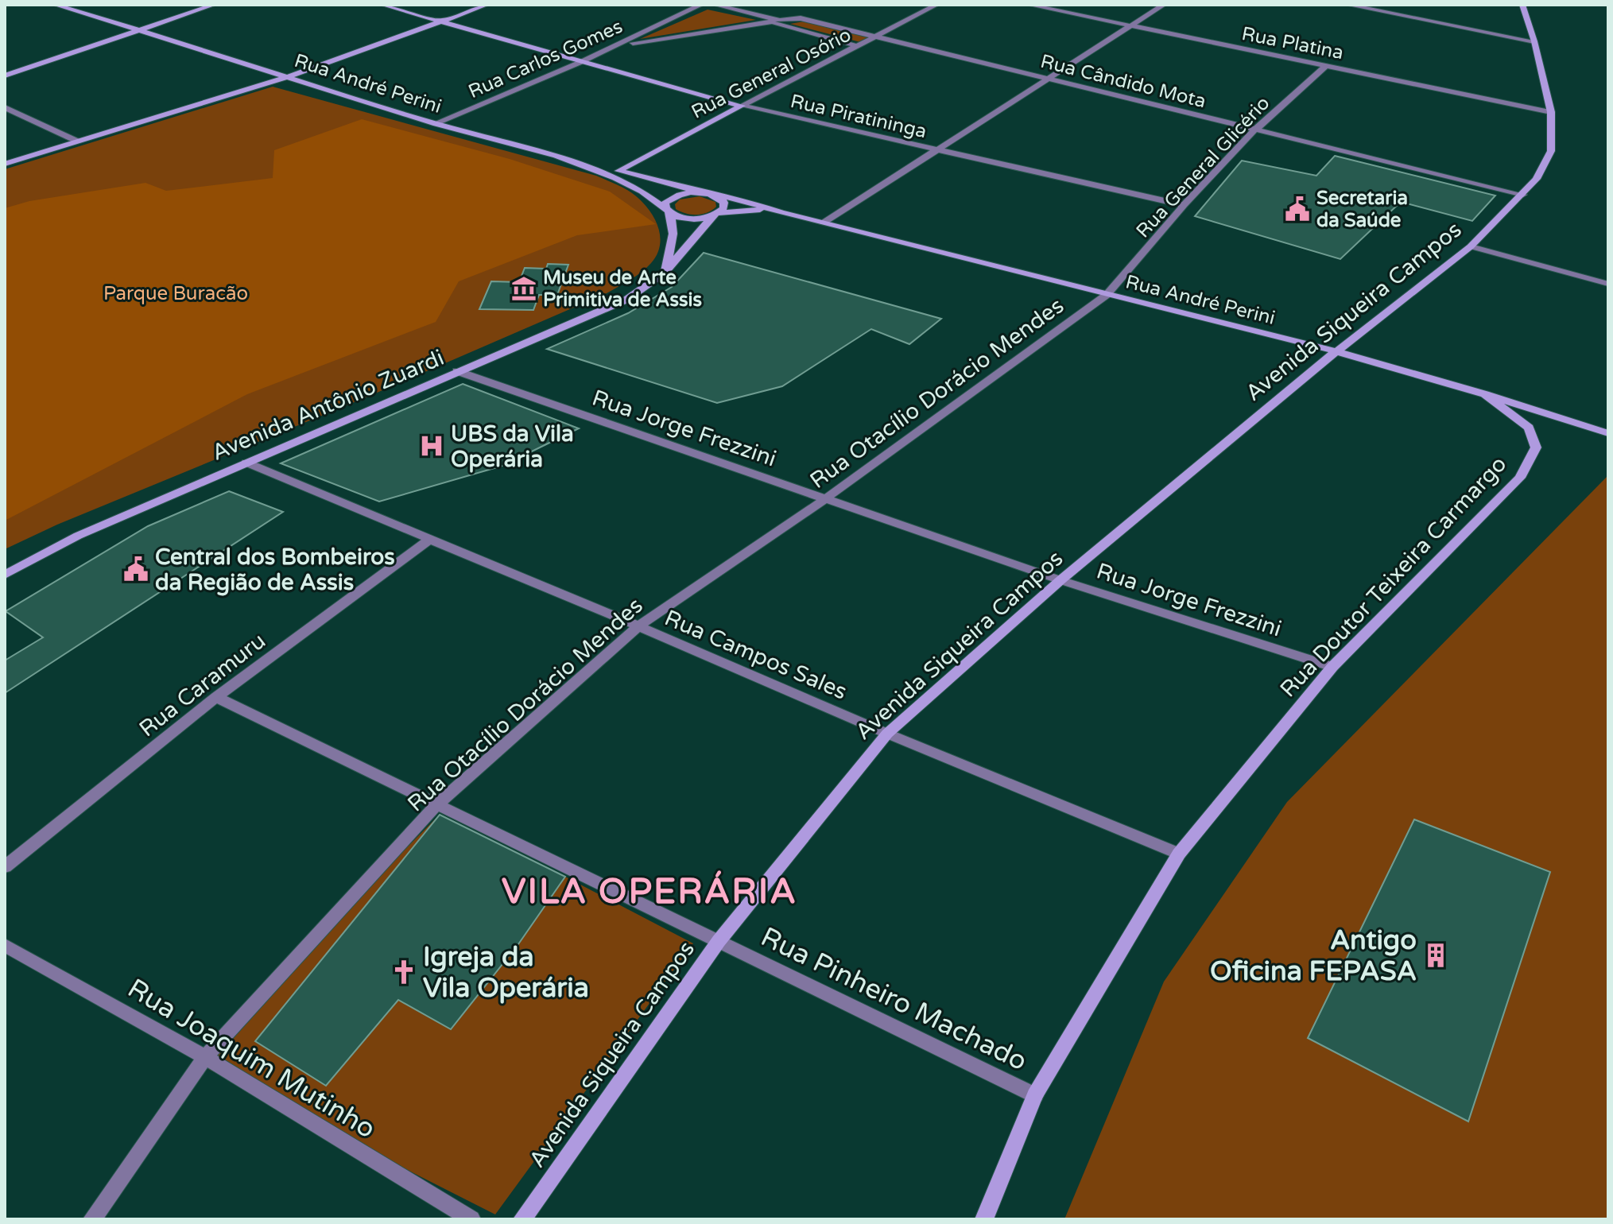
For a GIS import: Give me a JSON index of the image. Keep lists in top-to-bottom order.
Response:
{
  "streets": {
    "main road": [
      "Rua General Osório",
      "Rua André Perini",
      "Rua Piratininga",
      "Avenida Siqueira Campos",
      "Avenida Antônio Zuardi",
      "Rua Doutor Teixeira Carmargo"
    ],
    "street": [
      "Rua Platina",
      "Rua Carlos Gomes",
      "Rua Cândido Mota",
      "Rua General Glicério",
      "Rua Otacílio Dorácio Mendes",
      "Rua Jorge Frezzini",
      "Rua Campos Sales",
      "Rua Caramuru",
      "Rua Pinheiro Machado",
      "Rua Joaquim Mutinho"
    ]
  },
  "crossings": [
    ["Rua Platina", "Rua General Glicério"],
    ["Rua Platina", "Avenida Siqueira Campos"],
    ["Rua Carlos Gomes", "Rua André Perini"],
    ["Rua Carlos Gomes", "Rua Piratininga"],
    ["Rua General Osório", "Rua Cândido Mota"],
    ["Rua General Osório", "Rua André Perini"],
    ["Rua General Osório", "Rua Piratininga"],
    ["Rua Cândido Mota", "Rua General Glicério"],
    ["Rua Cândido Mota", "Avenida Siqueira Campos"],
    ["Rua André Perini", "Rua General Glicério"],
    ["Rua André Perini", "Avenida Siqueira Campos"],
    ["Rua André Perini", "Rua Otacílio Dorácio Mendes"],
    ["Rua André Perini", "Avenida Antônio Zuardi"],
    ["Rua André Perini", "Rua Doutor Teixeira Carmargo"],
    ["Rua Piratininga", "Rua General Glicério"],
    ["Rua General Glicério", "Rua Otacílio Dorácio Mendes"],
    ["Avenida Siqueira Campos", "Rua Jorge Frezzini"],
    ["Avenida Siqueira Campos", "Rua Campos Sales"],
    ["Avenida Siqueira Campos", "Rua Pinheiro Machado"],
    ["Rua Otacílio Dorácio Mendes", "Rua Jorge Frezzini"],
    ["Rua Otacílio Dorácio Mendes", "Rua Campos Sales"],
    ["Rua Otacílio Dorácio Mendes", "Rua Pinheiro Machado"],
    ["Rua Otacílio Dorácio Mendes", "Rua Joaquim Mutinho"],
    ["Avenida Antônio Zuardi", "Rua Jorge Frezzini"],
    ["Avenida Antônio Zuardi", "Rua Campos Sales"],
    ["Rua Jorge Frezzini", "Rua Doutor Teixeira Carmargo"],
    ["Rua Doutor Teixeira Carmargo", "Rua Campos Sales"],
    ["Rua Doutor Teixeira Carmargo", "Rua Pinheiro Machado"],
    ["Rua Campos Sales", "Rua Caramuru"],
    ["Rua Caramuru", "Rua Pinheiro Machado"]
  ],
  "districts": ["VILA OPERÁRIA"],
  "parks": ["Parque Buracão"],
  "places": {
    "public building": ["Secretaria da Saúde", "Central dos Bombeiros da Região de Assis"],
    "museum": ["Museu de Arte Primitiva de Assis"],
    "hospital": ["UBS da Vila Operária"],
    "building": ["Antigo Oficina FEPASA"],
    "church": ["Igreja da Vila Operária"]
  }
}
